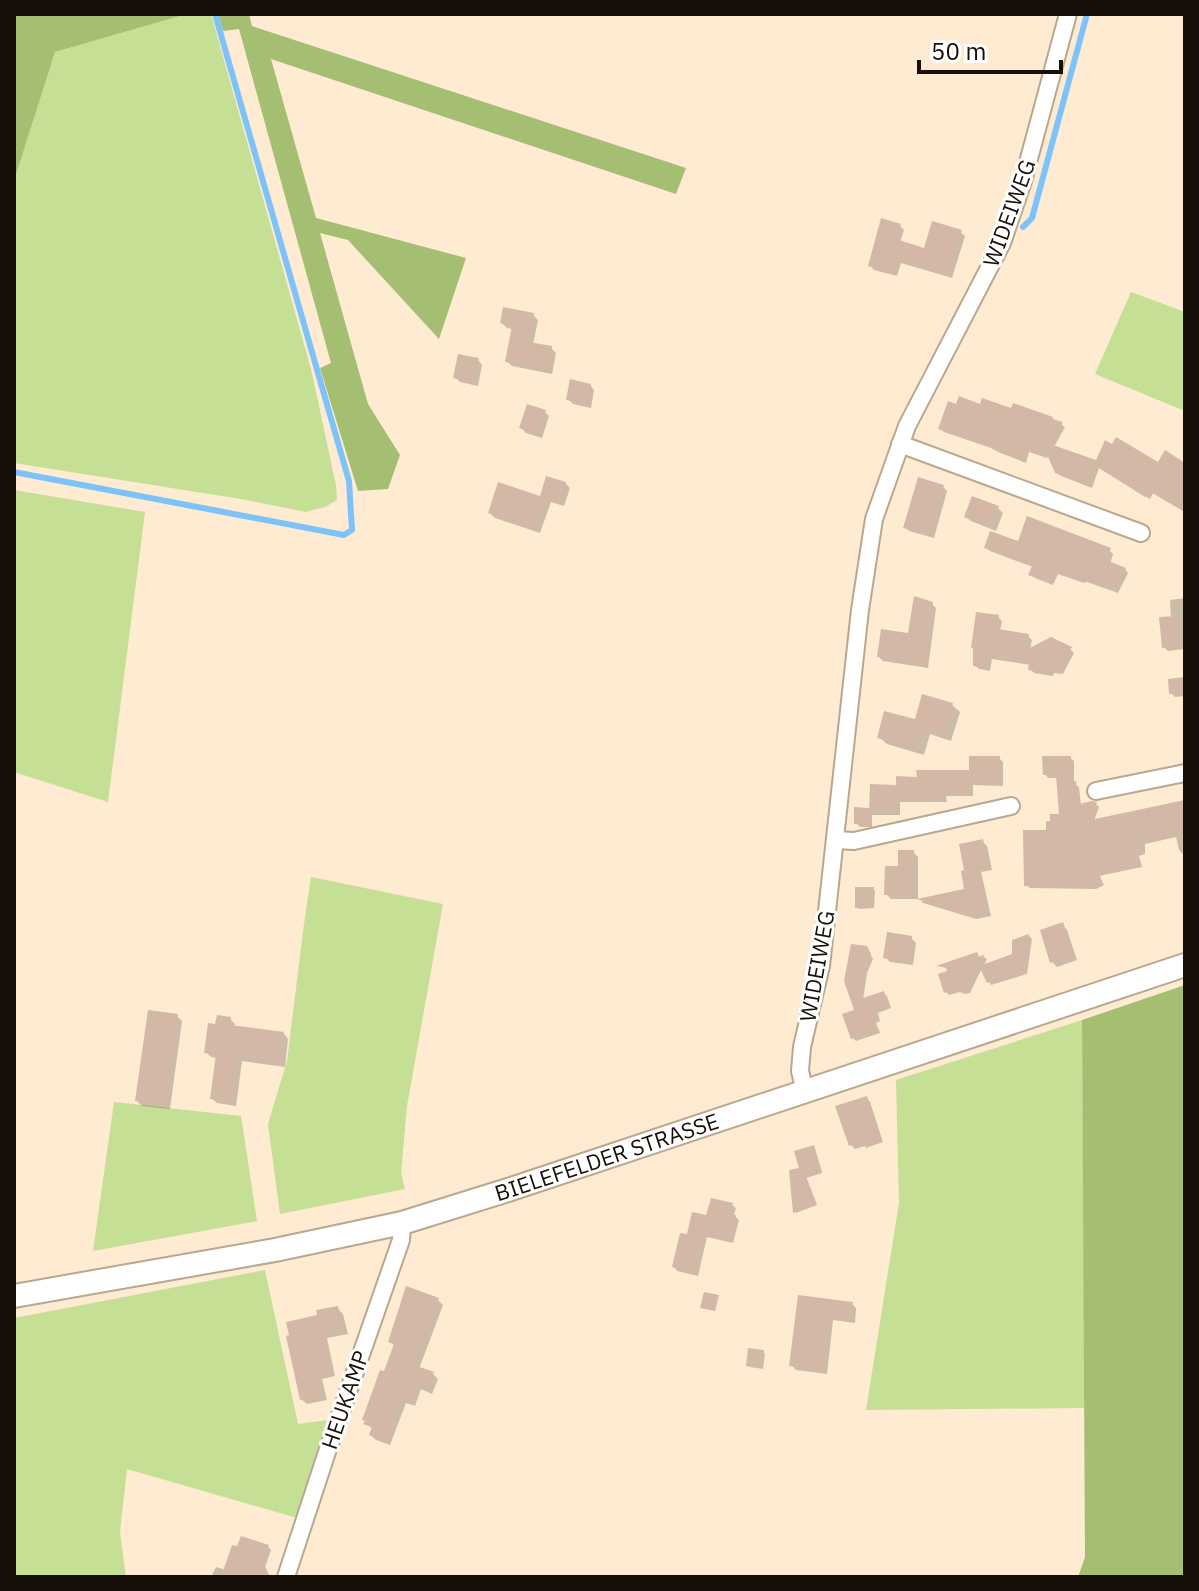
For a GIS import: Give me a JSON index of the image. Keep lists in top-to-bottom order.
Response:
{
  "streets": {
    "main road": ["BIELEFELDER STRASSE"],
    "street": ["WIDEIWEG", "HEUKAMP"]
  },
  "crossings": [
    ["WIDEIWEG", "BIELEFELDER STRASSE"],
    ["BIELEFELDER STRASSE", "HEUKAMP"]
  ],
  "scale_bar": "50 m"
}
